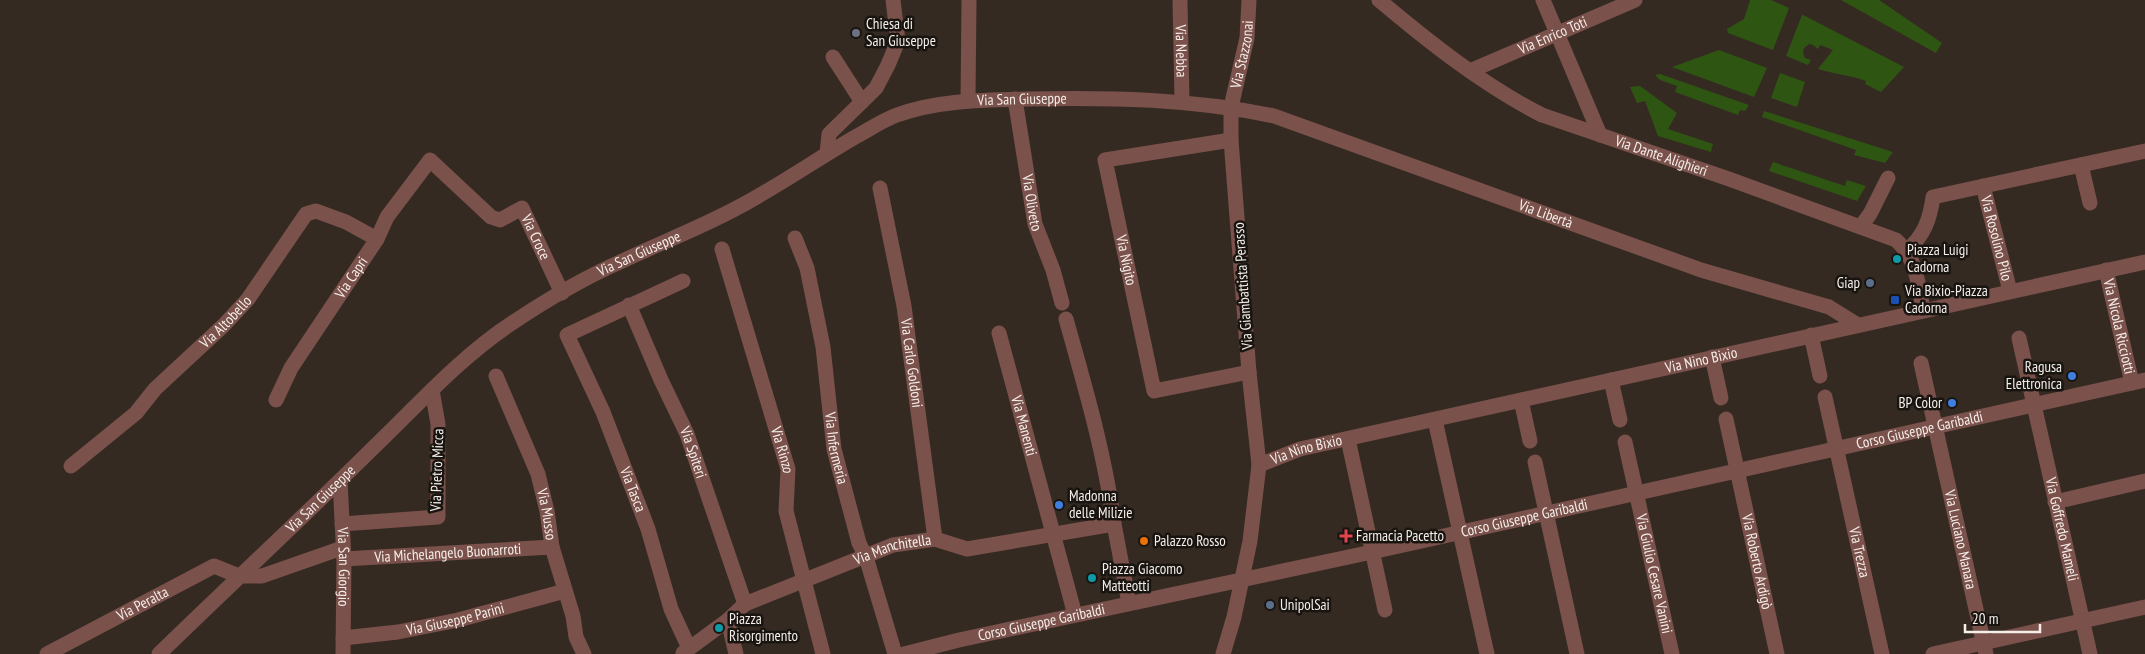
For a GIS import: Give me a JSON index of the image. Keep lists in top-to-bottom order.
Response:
{
  "streets": {
    "street": [
      "Via Enrico Toti",
      "Via Nebba",
      "Via Stazzonai",
      "Via San Giuseppe",
      "Via Dante Alighieri",
      "Via Oliveto",
      "Via Libertà",
      "Via Croce",
      "Via Rosolino Pilo",
      "Via Nigito",
      "Via Capri",
      "Via Giambattista Perasso",
      "Via Altobello",
      "Via Nicola Ricciotti",
      "Via Nino Bixio",
      "Via Carlo Goldoni",
      "Via Manenti",
      "Corso Giuseppe Garibaldi",
      "Via Infermeria",
      "Via Rinzo",
      "Via Spiteri",
      "Via Pietro Micca",
      "Via Tasca",
      "Via Musso",
      "Via Goffredo Mameli",
      "Via Luciano Manara",
      "Via Trezza",
      "Via Manchitella",
      "Via Michelangelo Buonarroti",
      "Via Roberto Ardigò",
      "Via San Giorgio",
      "Via Giulio Cesare Vanini",
      "Via Peralta",
      "Via Giuseppe Parini"
    ]
  },
  "crossings": [
    ["Via Enrico Toti", "Via Dante Alighieri"],
    ["Via Nebba", "Via San Giuseppe"],
    ["Via Stazzonai", "Via San Giuseppe"],
    ["Via Stazzonai", "Via Libertà"],
    ["Via Stazzonai", "Via Giambattista Perasso"],
    ["Via San Giuseppe", "Via Oliveto"],
    ["Via San Giuseppe", "Via Libertà"],
    ["Via San Giuseppe", "Via Croce"],
    ["Via San Giuseppe", "Via Giambattista Perasso"],
    ["Via San Giuseppe", "Via Pietro Micca"],
    ["Via San Giuseppe", "Via Michelangelo Buonarroti"],
    ["Via San Giuseppe", "Via San Giorgio"],
    ["Via San Giuseppe", "Via Peralta"],
    ["Via Libertà", "Via Giambattista Perasso"],
    ["Via Libertà", "Via Nino Bixio"],
    ["Via Croce", "Via Capri"],
    ["Via Rosolino Pilo", "Via Nino Bixio"],
    ["Via Nigito", "Via Giambattista Perasso"],
    ["Via Capri", "Via Altobello"],
    ["Via Giambattista Perasso", "Via Nino Bixio"],
    ["Via Giambattista Perasso", "Corso Giuseppe Garibaldi"],
    ["Via Nicola Ricciotti", "Via Nino Bixio"],
    ["Via Nicola Ricciotti", "Corso Giuseppe Garibaldi"],
    ["Via Carlo Goldoni", "Via Manchitella"],
    ["Via Manenti", "Corso Giuseppe Garibaldi"],
    ["Via Manenti", "Via Manchitella"],
    ["Corso Giuseppe Garibaldi", "Via Goffredo Mameli"],
    ["Corso Giuseppe Garibaldi", "Via Luciano Manara"],
    ["Corso Giuseppe Garibaldi", "Via Trezza"],
    ["Corso Giuseppe Garibaldi", "Via Roberto Ardigò"],
    ["Corso Giuseppe Garibaldi", "Via Giulio Cesare Vanini"],
    ["Via Infermeria", "Via Manchitella"],
    ["Via Rinzo", "Via Manchitella"],
    ["Via Spiteri", "Via Tasca"],
    ["Via Spiteri", "Via Manchitella"],
    ["Via Pietro Micca", "Via San Giorgio"],
    ["Via Musso", "Via Michelangelo Buonarroti"],
    ["Via Musso", "Via Giuseppe Parini"],
    ["Via Michelangelo Buonarroti", "Via San Giorgio"],
    ["Via Michelangelo Buonarroti", "Via Peralta"],
    ["Via San Giorgio", "Via Giuseppe Parini"]
  ],
  "places": {
    "other": [
      "Chiesa di San Giuseppe",
      "Piazza Luigi Cadorna",
      "Giap",
      "Ragusa Elettronica",
      "BP Color",
      "Madonna delle Milizie",
      "Palazzo Rosso",
      "Piazza Giacomo Matteotti",
      "UnipolSai",
      "Piazza Risorgimento"
    ],
    "transit": ["Via Bixio-Piazza Cadorna"],
    "health": ["Farmacia Pacetto"]
  },
  "scale_bar": "20 m"
}
